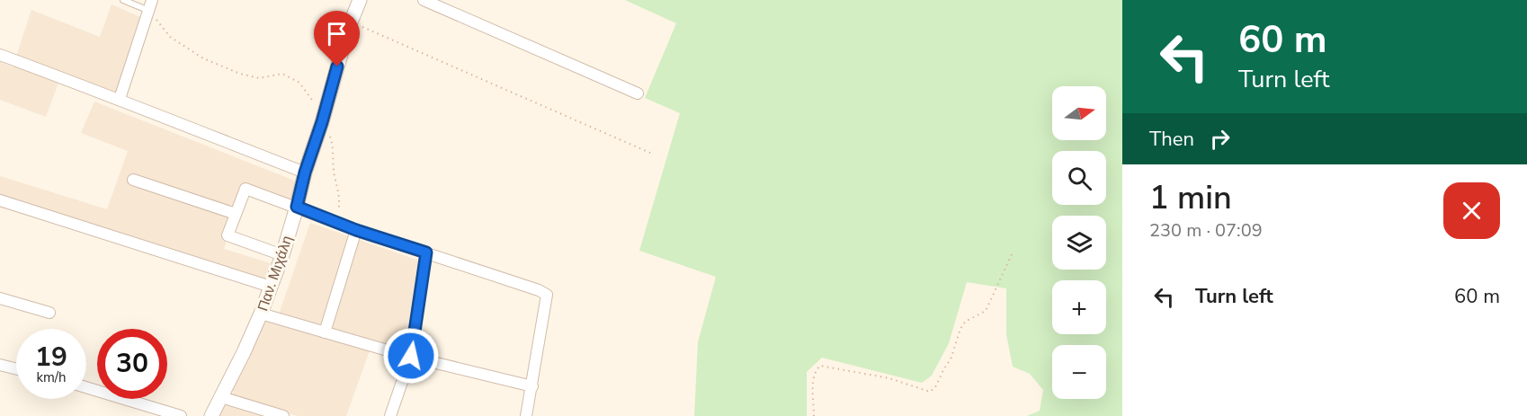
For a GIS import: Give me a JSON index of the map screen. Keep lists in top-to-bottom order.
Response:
{
  "streets": {
    "street": ["Παν. Μιχάλη"]
  },
  "north": "right",
  "page": {
    "turn": ["60 m", "Turn left"],
    "map_buttons": ["+", "−"],
    "then": "Then",
    "heading": ["1 min", "230 m · 07:09"],
    "list": [
      {
        "name": "Turn left",
        "value": "60 m"
      }
    ],
    "speed": "19 km/h",
    "limit": "30"
  }
}
